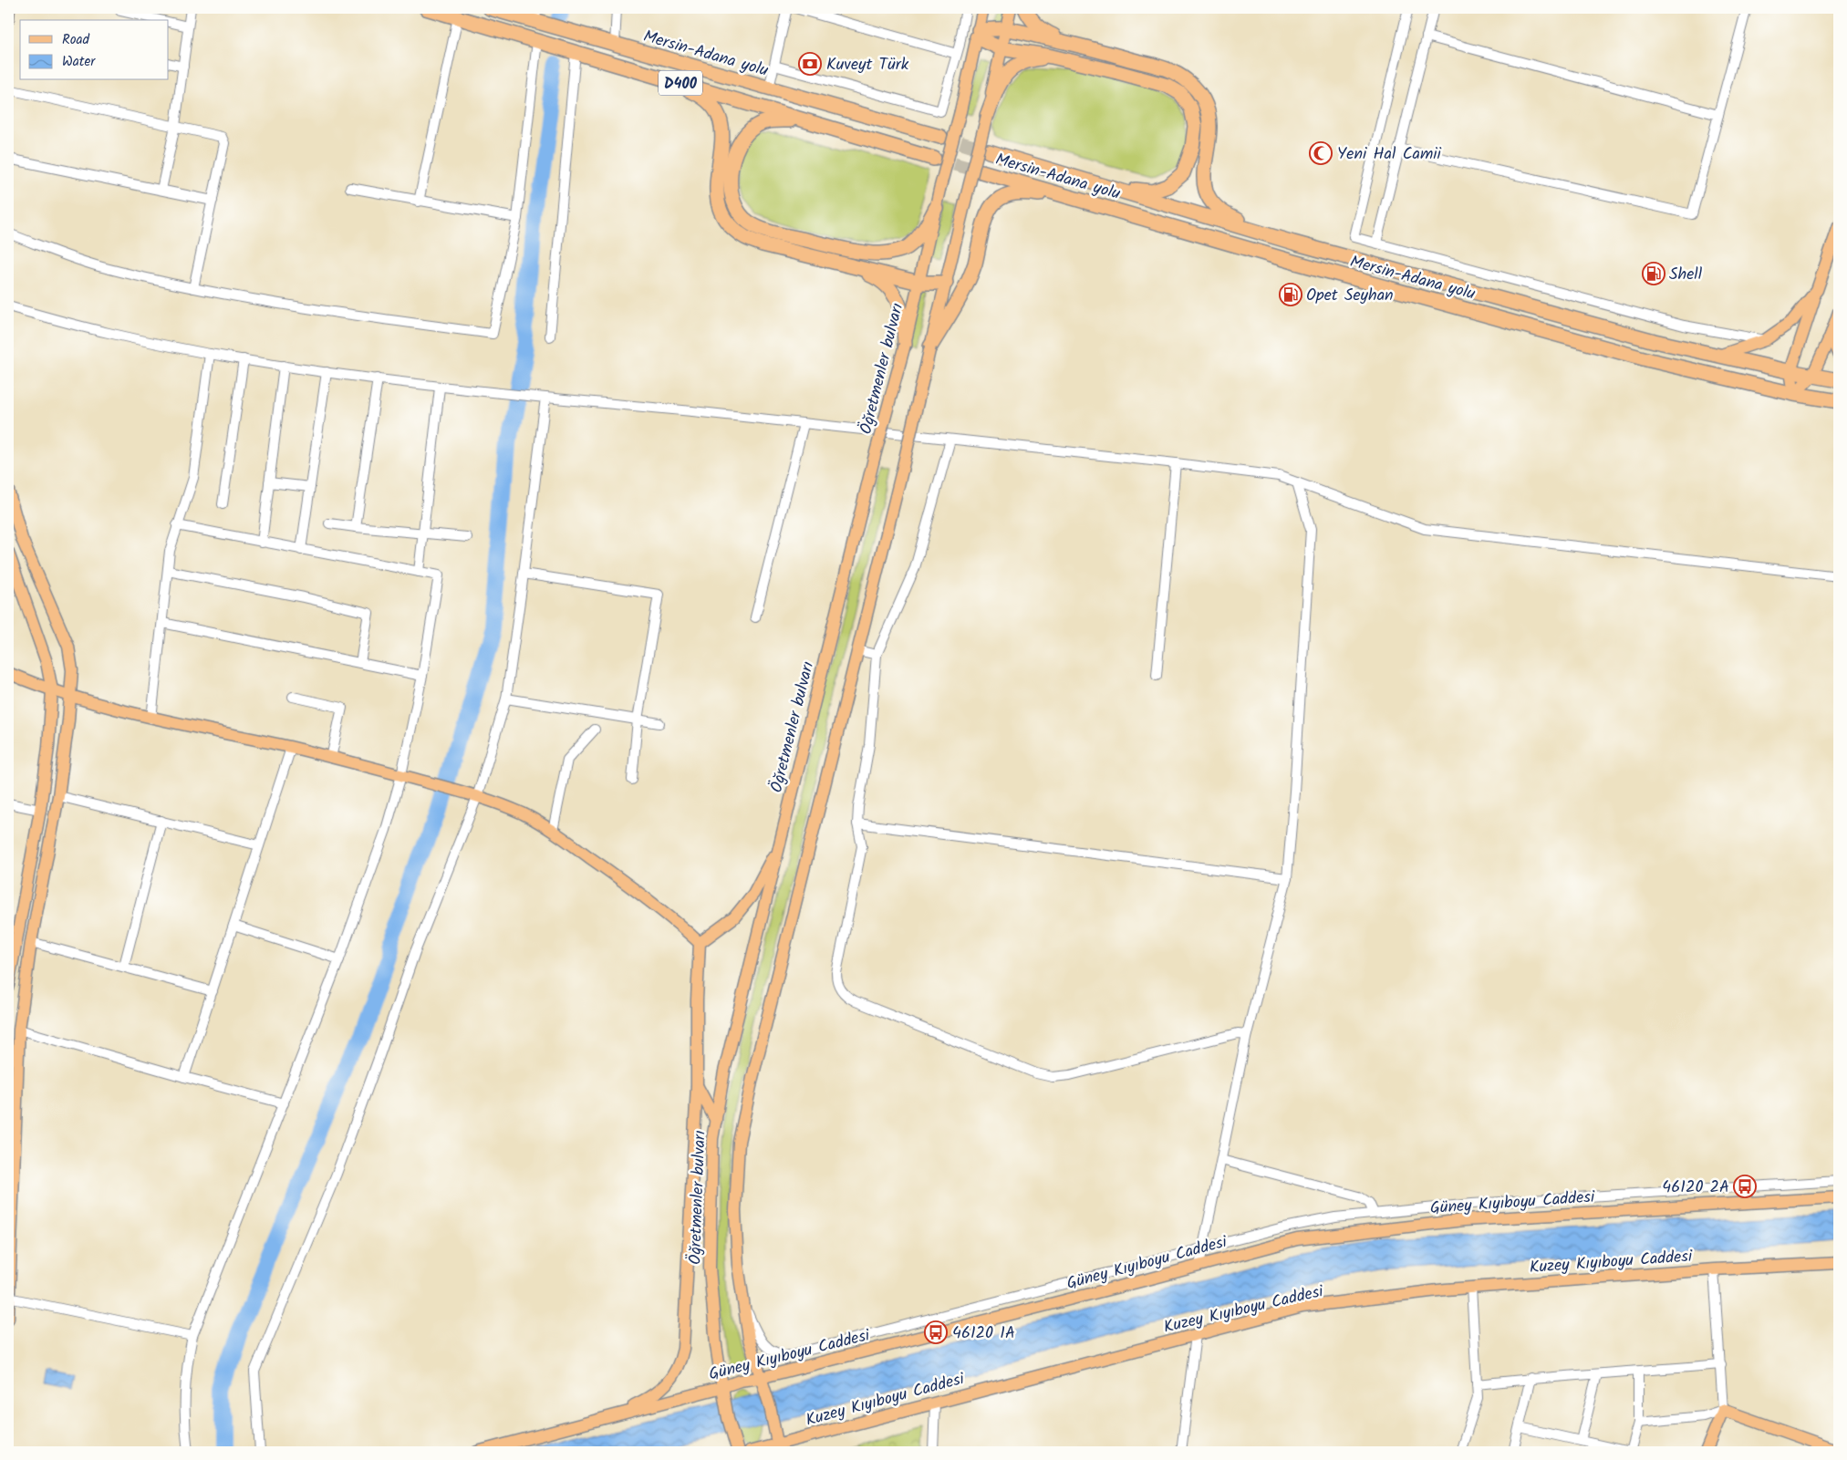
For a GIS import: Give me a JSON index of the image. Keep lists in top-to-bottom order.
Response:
{
  "streets": {
    "highway": ["Mersin-Adana yolu", "D400"],
    "main road": ["Öğretmenler bulvarı", "Güney Kıyıboyu Caddesi", "Kuzey Kıyıboyu Caddesi"]
  },
  "crossings": [
    ["D400", "Öğretmenler bulvarı"],
    ["Öğretmenler bulvarı", "Güney Kıyıboyu Caddesi"]
  ],
  "places": {
    "bank": ["Kuveyt Türk"],
    "mosque": ["Yeni Hal Camii"],
    "fuel station": ["Shell", "Opet Seyhan"],
    "bus stop": ["46120 2A", "46120 1A"]
  },
  "legend": ["Road", "Water"]
}
